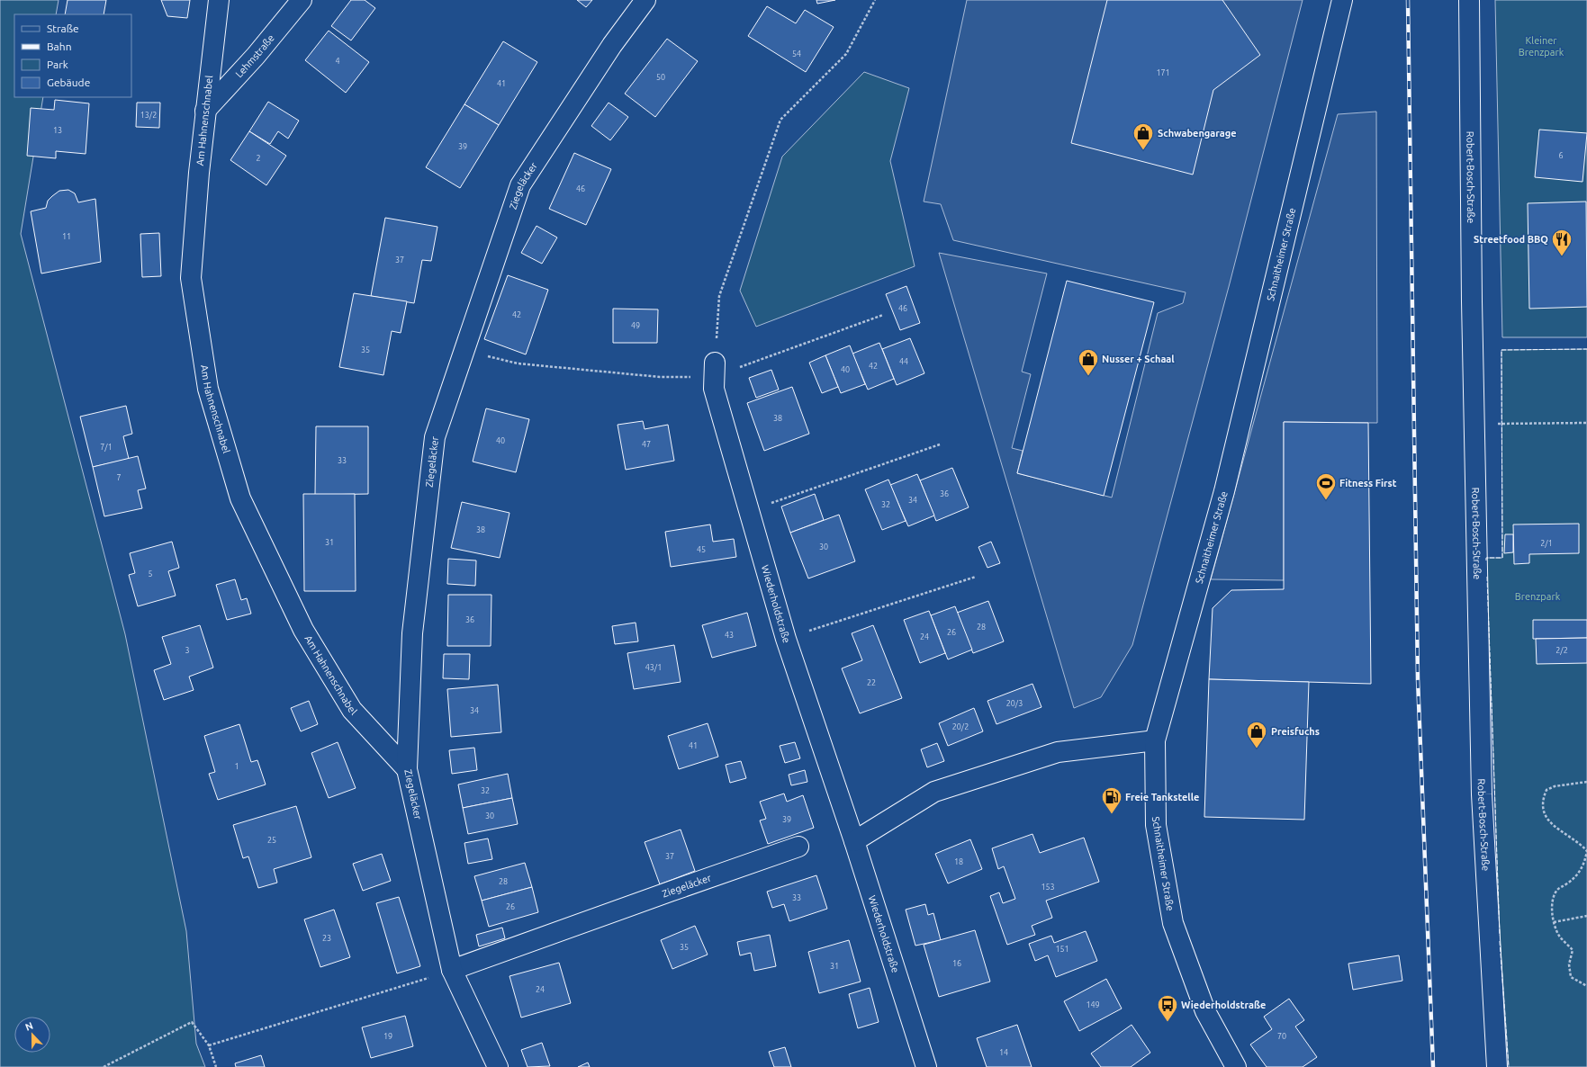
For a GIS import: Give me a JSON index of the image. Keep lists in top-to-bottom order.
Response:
{
  "streets": {
    "street": [
      "Lehmstraße",
      "Am Hahnenschnabel",
      "Robert-Bosch-Straße",
      "Ziegeläcker",
      "Schnaitheimer Straße",
      "Wiederholdstraße"
    ]
  },
  "crossings": [
    ["Lehmstraße", "Am Hahnenschnabel"],
    ["Am Hahnenschnabel", "Ziegeläcker"]
  ],
  "parks": ["Kleiner Brenzpark", "Brenzpark"],
  "places": {
    "shop": ["Schwabengarage", "Nusser + Schaal", "Preisfuchs"],
    "restaurant": ["Streetfood BBQ"],
    "sports": ["Fitness First"],
    "fuel station": ["Freie Tankstelle"],
    "bus stop": ["Wiederholdstraße"]
  },
  "house_numbers": [
    "54",
    "4",
    "171",
    "50",
    "41",
    "13/2",
    "13",
    "39",
    "6",
    "2",
    "46",
    "11",
    "37",
    "46",
    "42",
    "49",
    "35",
    "44",
    "42",
    "40",
    "38",
    "40",
    "47",
    "7/1",
    "33",
    "7",
    "36",
    "34",
    "32",
    "38",
    "31",
    "2/1",
    "30",
    "45",
    "5",
    "36",
    "28",
    "26",
    "43",
    "24",
    "3",
    "2/2",
    "43/1",
    "22",
    "20/3",
    "34",
    "20/2",
    "41",
    "1",
    "32",
    "30",
    "39",
    "25",
    "37",
    "18",
    "28",
    "153",
    "33",
    "26",
    "23",
    "35",
    "151",
    "16",
    "31",
    "24",
    "149",
    "19",
    "70",
    "14"
  ],
  "legend": [
    "Straße",
    "Bahn",
    "Park",
    "Gebäude"
  ],
  "north": "top"
}
